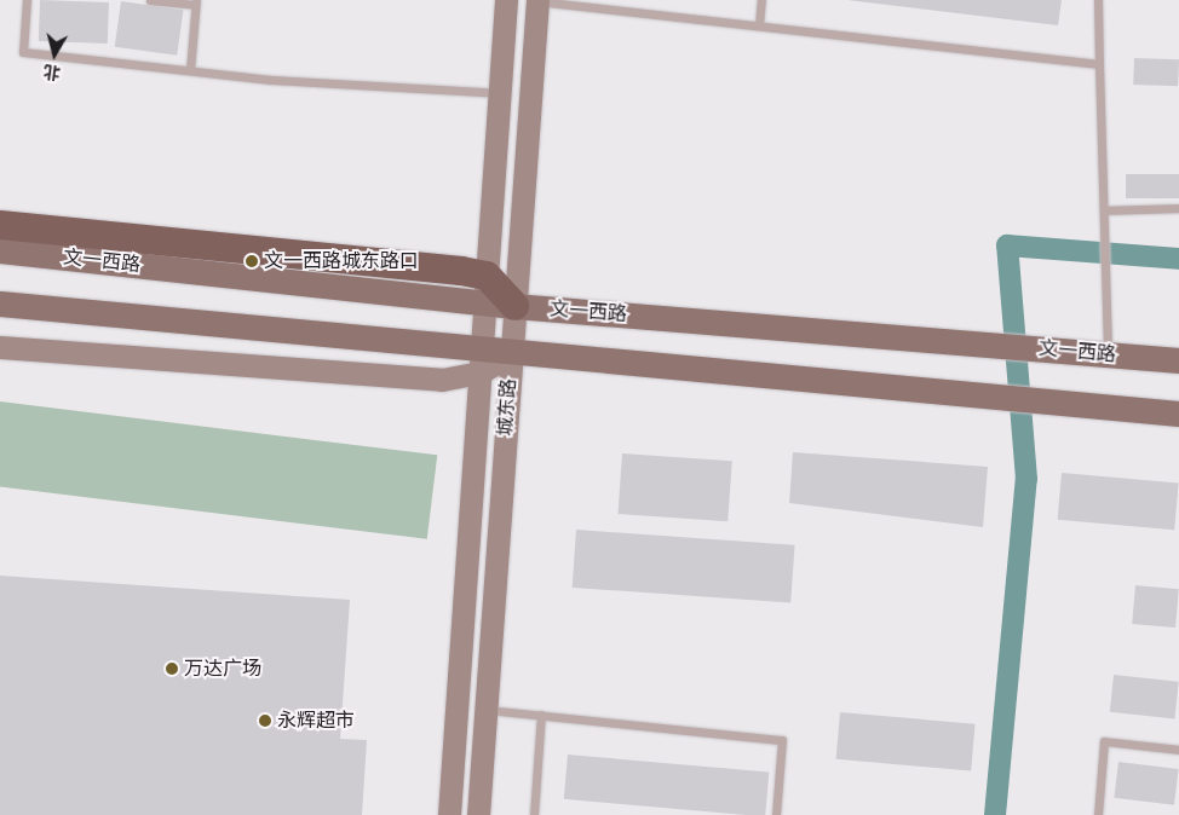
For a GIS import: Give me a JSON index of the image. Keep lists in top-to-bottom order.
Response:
{
  "streets": {
    "main road": ["文一西路"],
    "street": ["城东路"]
  },
  "crossings": [
    ["文一西路", "城东路"]
  ],
  "places": ["文一西路城东路口", "万达广场", "永辉超市"],
  "north": "bottom"
}
